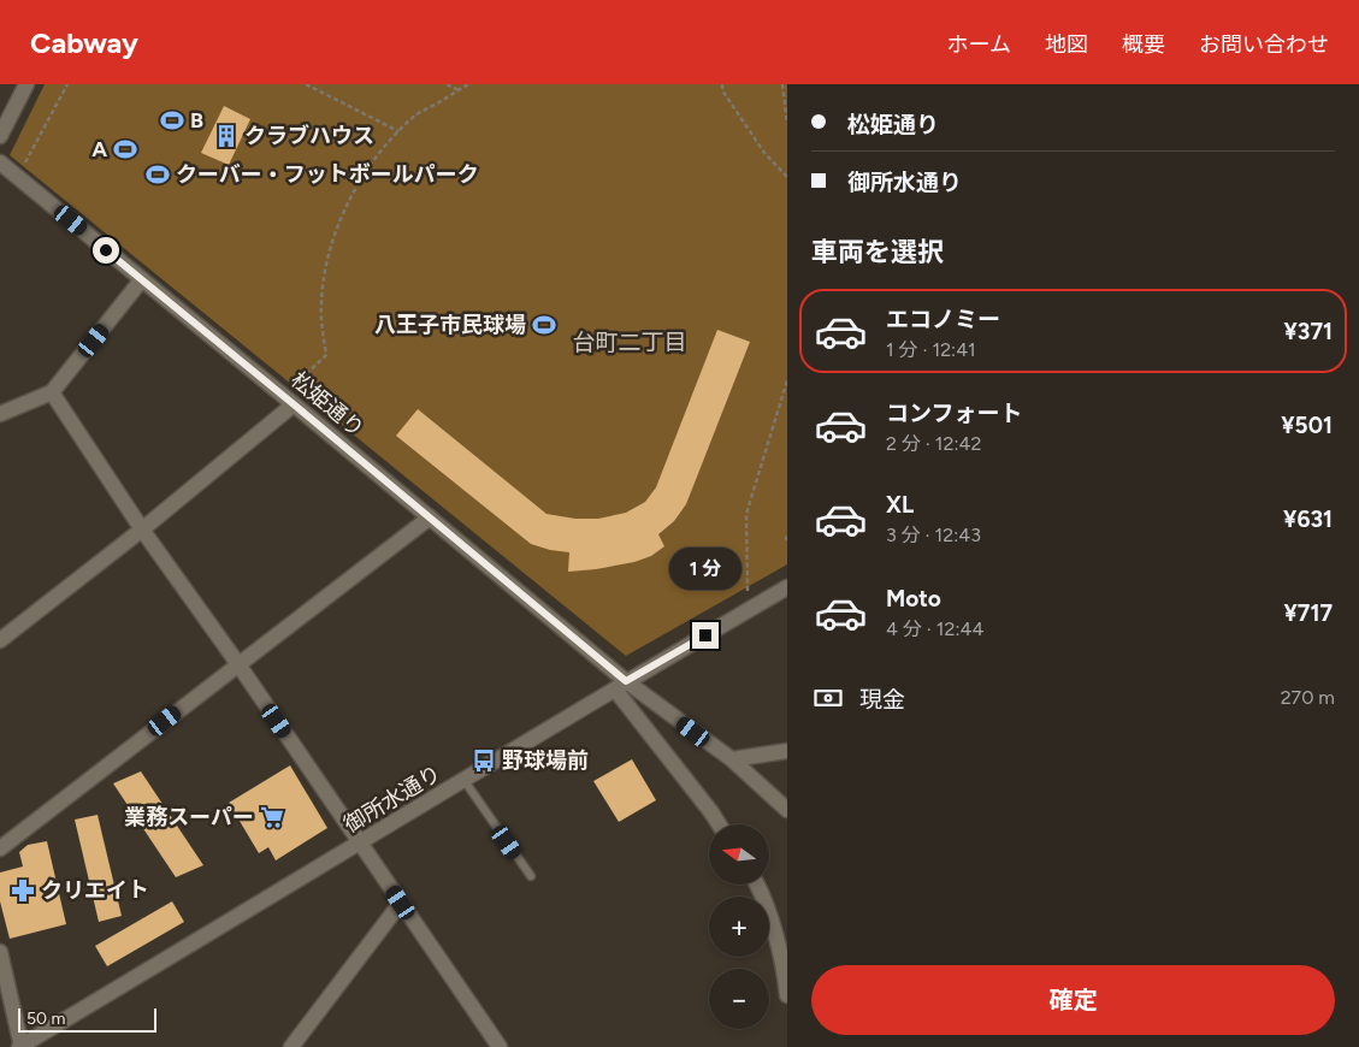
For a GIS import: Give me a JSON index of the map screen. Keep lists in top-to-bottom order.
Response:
{
  "streets": {
    "street": ["松姫通り", "御所水通り"]
  },
  "crossings": [
    ["松姫通り", "御所水通り"]
  ],
  "districts": ["台町二丁目"],
  "places": {
    "sports": [
      "B",
      "A",
      "クーバー・フットボールパーク",
      "八王子市民球場"
    ],
    "building": ["クラブハウス"],
    "bus stop": ["野球場前"],
    "supermarket": ["業務スーパー"],
    "pharmacy": ["クリエイト"]
  },
  "scale_bar": "50 m",
  "north": "left",
  "page": {
    "header": "Cabway",
    "nav": [
      "ホーム",
      "地図",
      "概要",
      "お問い合わせ"
    ],
    "banner": ["松姫通り", "御所水通り"],
    "heading": "車両を選択",
    "list": [
      {
        "name": "エコノミー",
        "note": "1 分 · 12:41",
        "value": "¥371"
      },
      {
        "name": "コンフォート",
        "note": "2 分 · 12:42",
        "value": "¥501"
      },
      {
        "name": "XL",
        "note": "3 分 · 12:43",
        "value": "¥631"
      },
      {
        "name": "Moto",
        "note": "4 分 · 12:44",
        "value": "¥717"
      }
    ],
    "bubble": "1 分",
    "pay": ["現金", "270 m"],
    "map_buttons": ["+", "−"],
    "buttons": "確定",
    "scale": "50 m"
  }
}
